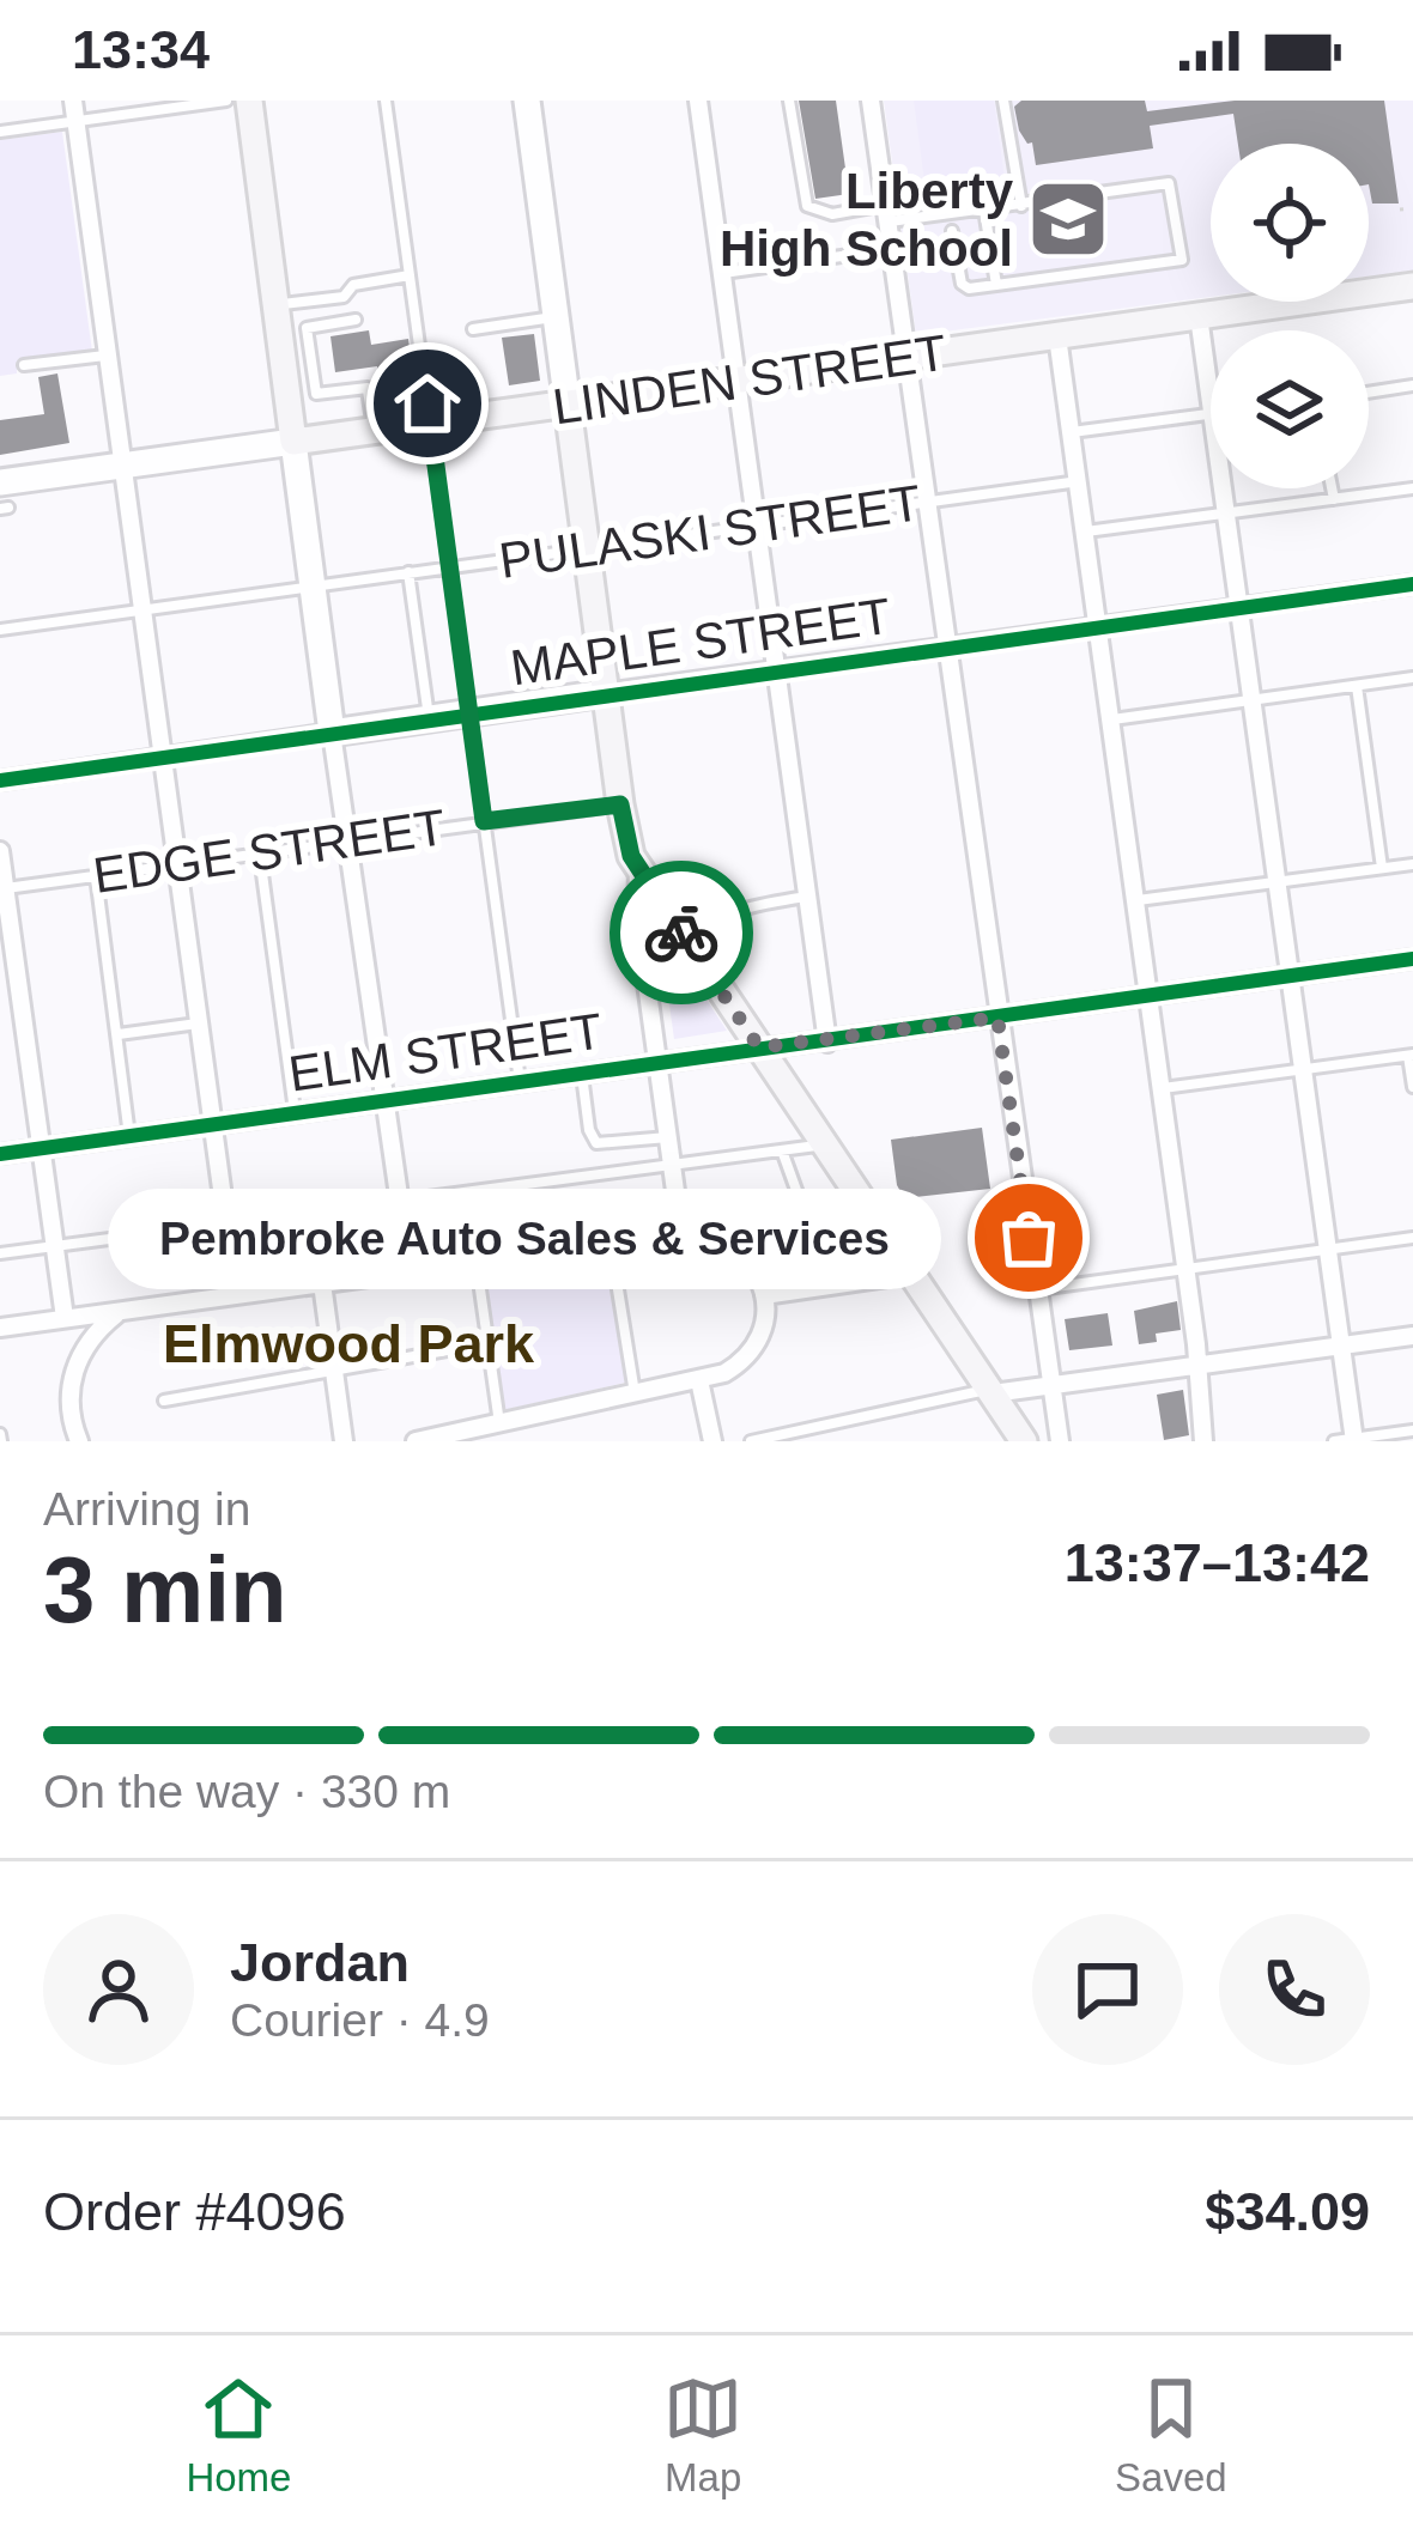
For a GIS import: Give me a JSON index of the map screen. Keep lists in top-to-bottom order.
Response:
{
  "streets": {
    "main road": ["LINDEN STREET"],
    "street": ["MAPLE STREET", "ELM STREET"],
    "lane": ["PULASKI STREET", "EDGE STREET"]
  },
  "districts": ["Elmwood Park"],
  "places": {
    "school or university": ["Liberty High School"],
    "other": ["Pembroke Auto Sales & Services"]
  },
  "page": {
    "status": "13:34",
    "bubble": "Pembroke Auto Sales & Services",
    "heading": ["3 min", "Arriving in", "13:37–13:42"],
    "panel": [
      "Jordan",
      "Courier · 4.9",
      "Order #4096",
      "$34.09"
    ],
    "bar": "On the way · 330 m",
    "tabs": ["Home", "Map", "Saved"]
  }
}
